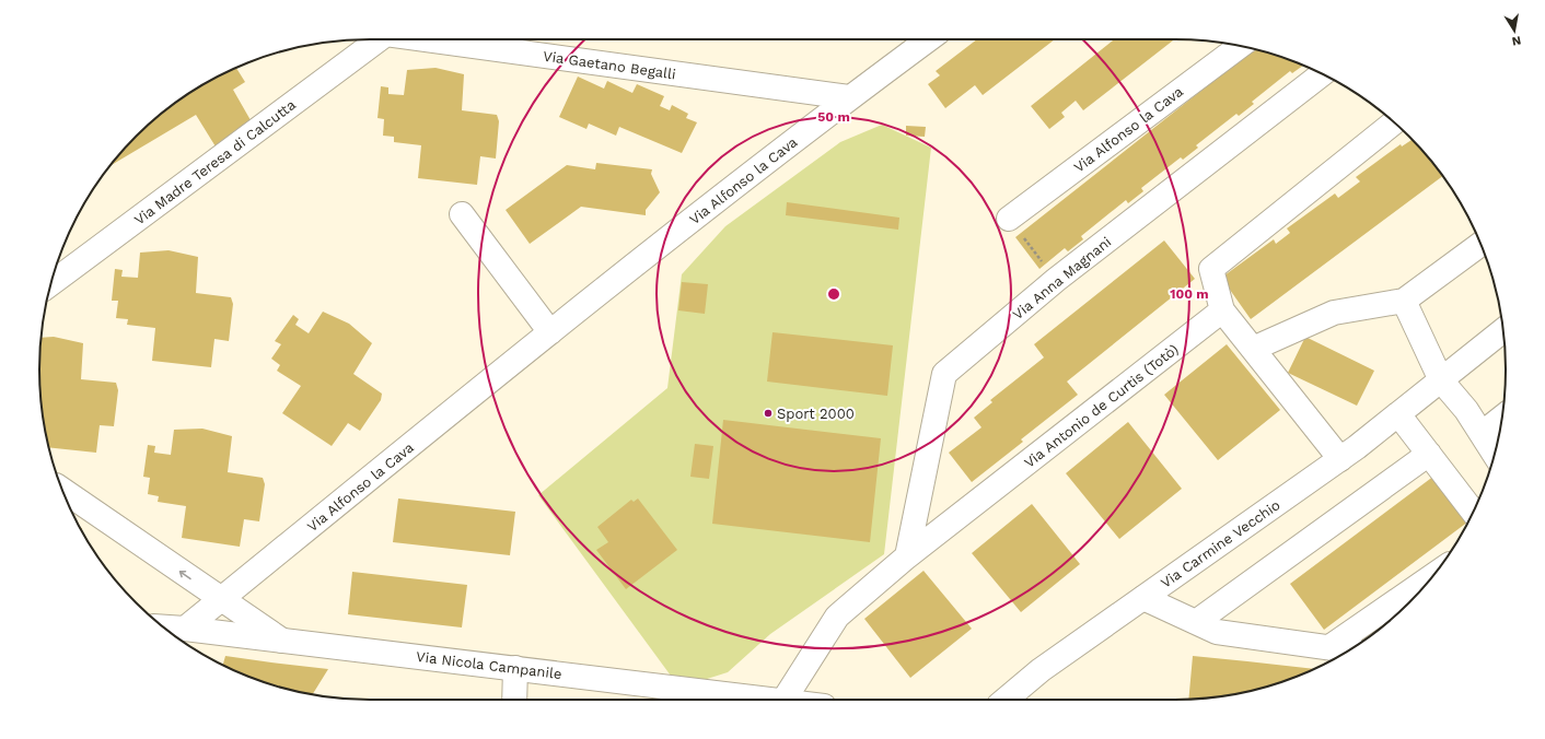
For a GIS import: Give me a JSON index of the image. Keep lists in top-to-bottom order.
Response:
{
  "streets": {
    "street": [
      "Via Gaetano Begalli",
      "Via Alfonso la Cava",
      "Via Madre Teresa di Calcutta",
      "Via Anna Magnani",
      "Via Antonio de Curtis (Totò)",
      "Via Carmine Vecchio",
      "Via Nicola Campanile"
    ]
  },
  "crossings": [
    ["Via Gaetano Begalli", "Via Alfonso la Cava"],
    ["Via Alfonso la Cava", "Via Nicola Campanile"],
    ["Via Anna Magnani", "Via Antonio de Curtis (Totò)"]
  ],
  "places": ["Sport 2000"],
  "north": "bottom",
  "rings": ["50 m", "100 m"]
}
